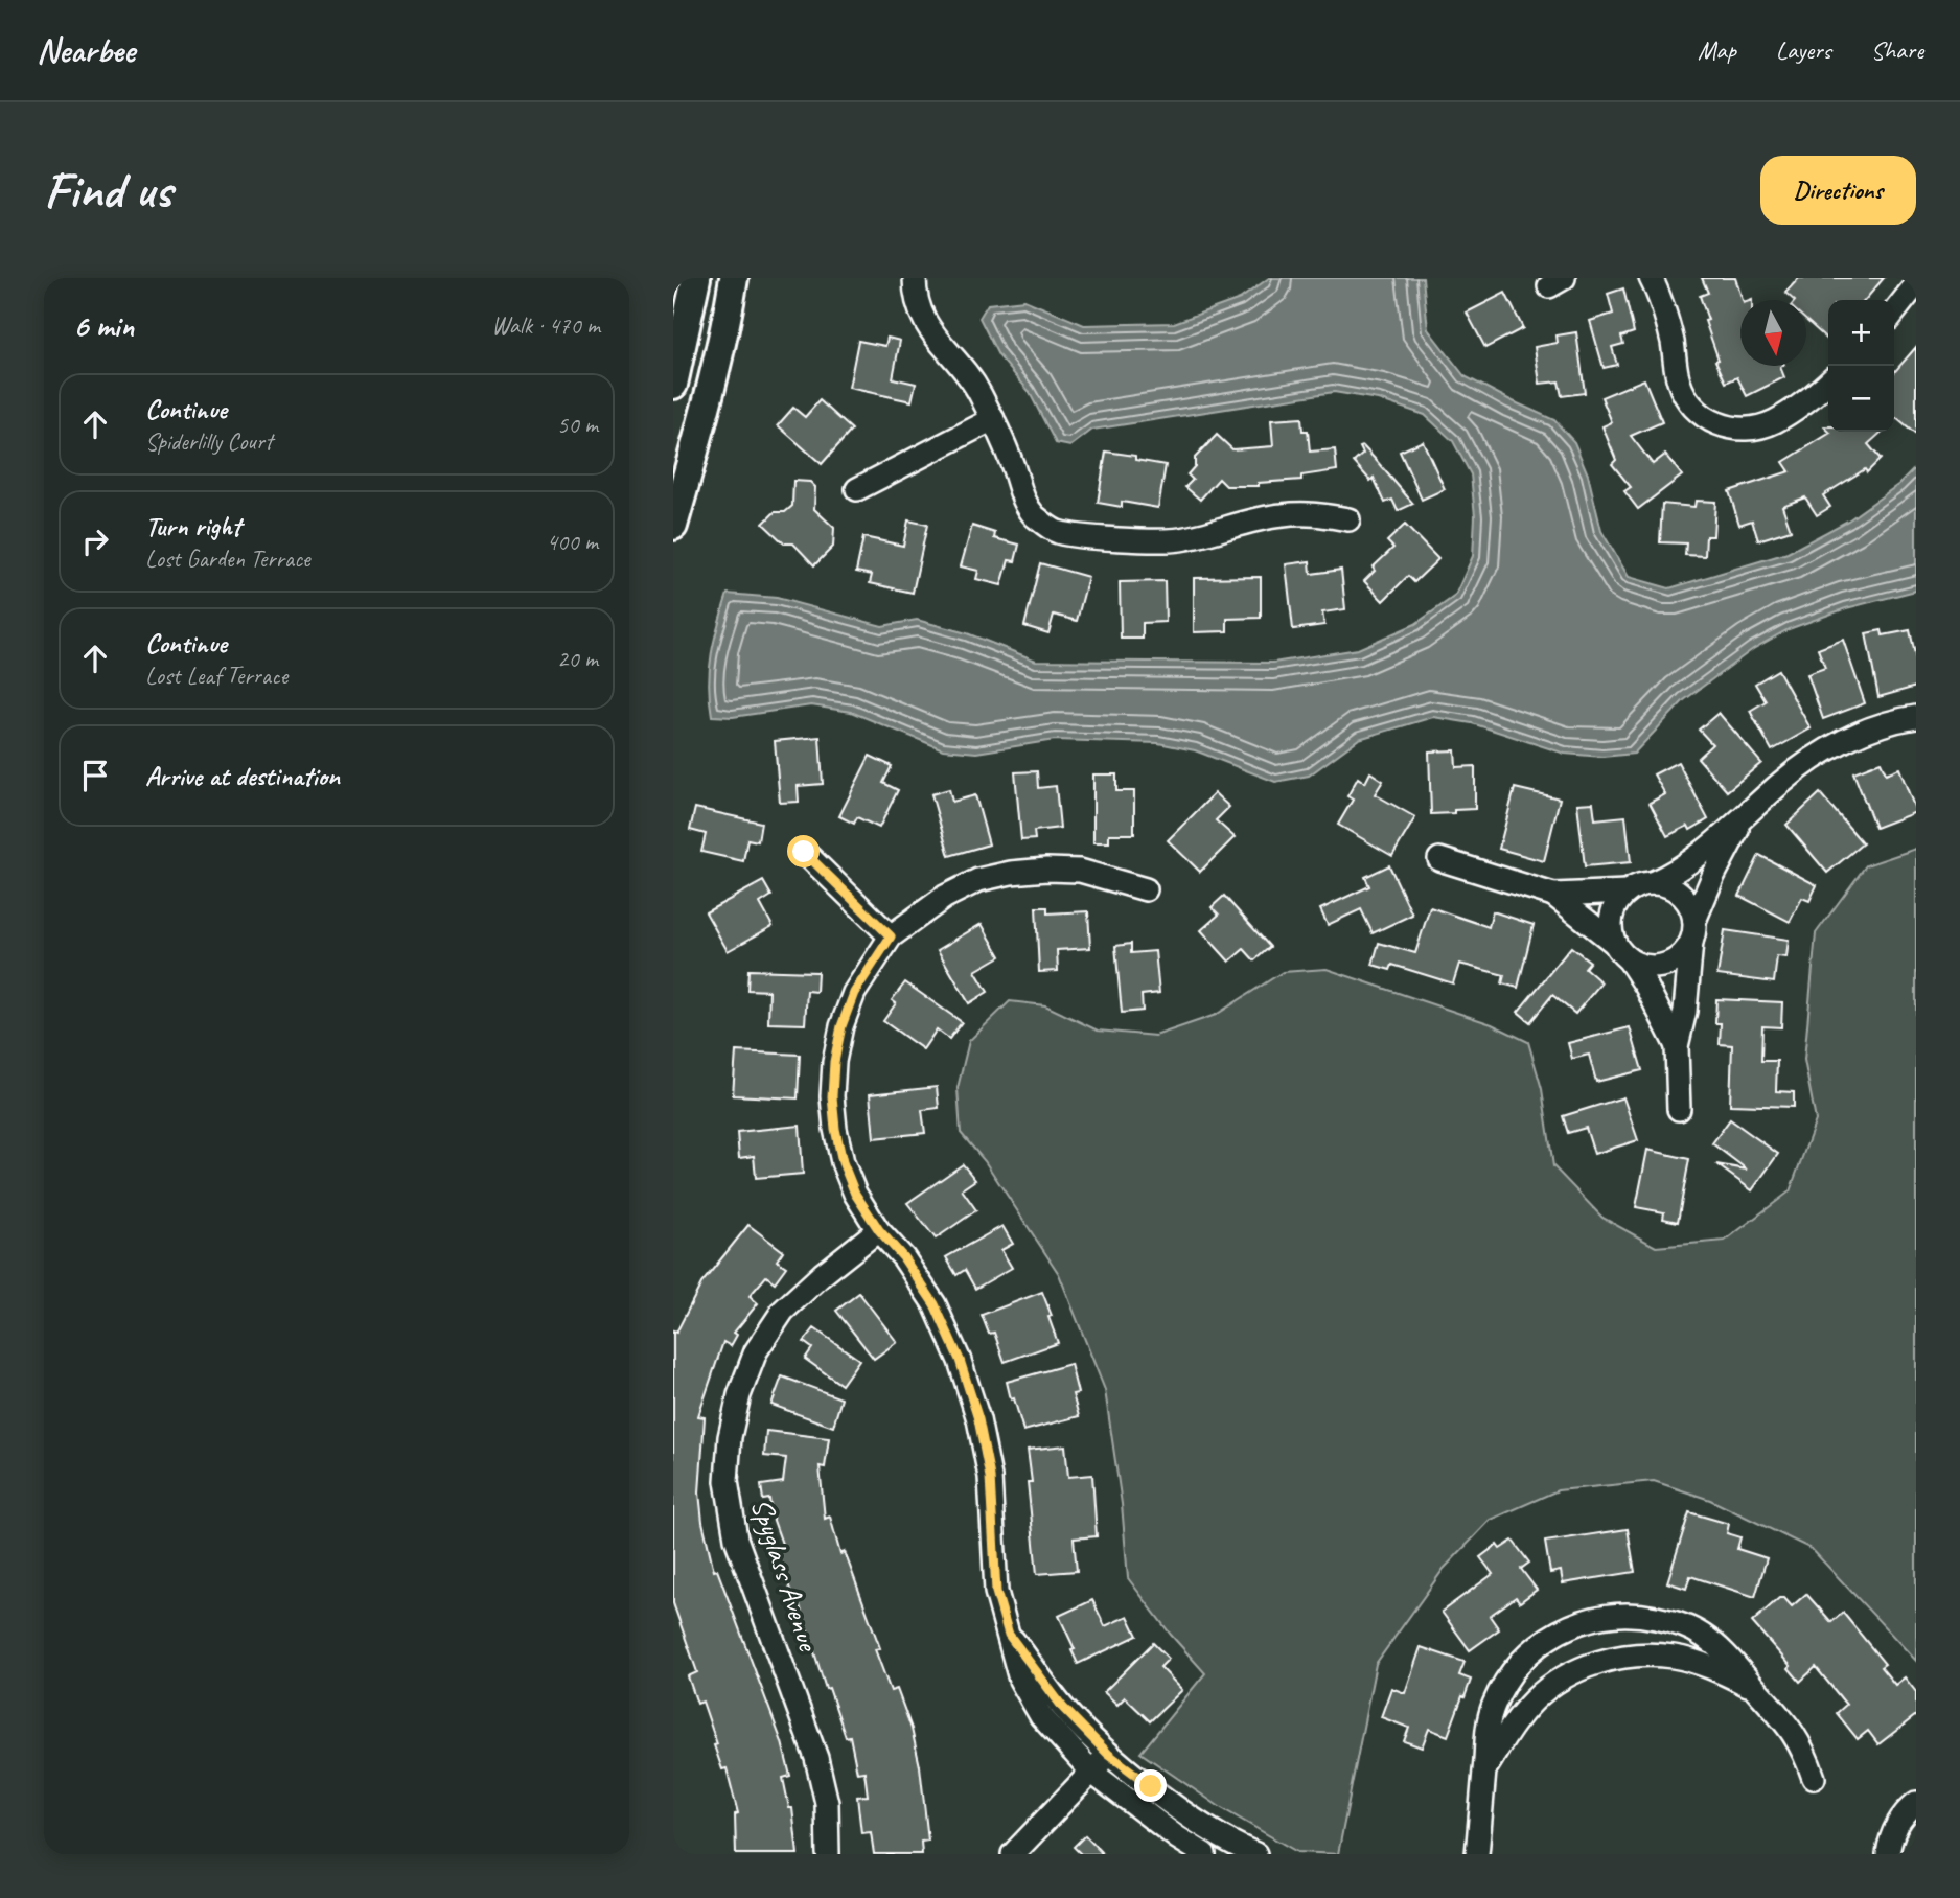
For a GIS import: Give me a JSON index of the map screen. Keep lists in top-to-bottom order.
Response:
{
  "streets": {
    "street": ["Spyglass Avenue"]
  },
  "north": "bottom",
  "page": {
    "header": "Nearbee",
    "nav": ["Map", "Layers", "Share"],
    "buttons": "Directions",
    "title": "Find us",
    "heading": ["6 min", "Walk · 470 m"],
    "map_buttons": ["+", "−"],
    "list": [
      ["Continue", "Spiderlilly Court", "50 m"],
      ["Turn right", "Lost Garden Terrace", "400 m"],
      ["Continue", "Lost Leaf Terrace", "20 m"],
      "Arrive at destination"
    ]
  }
}
